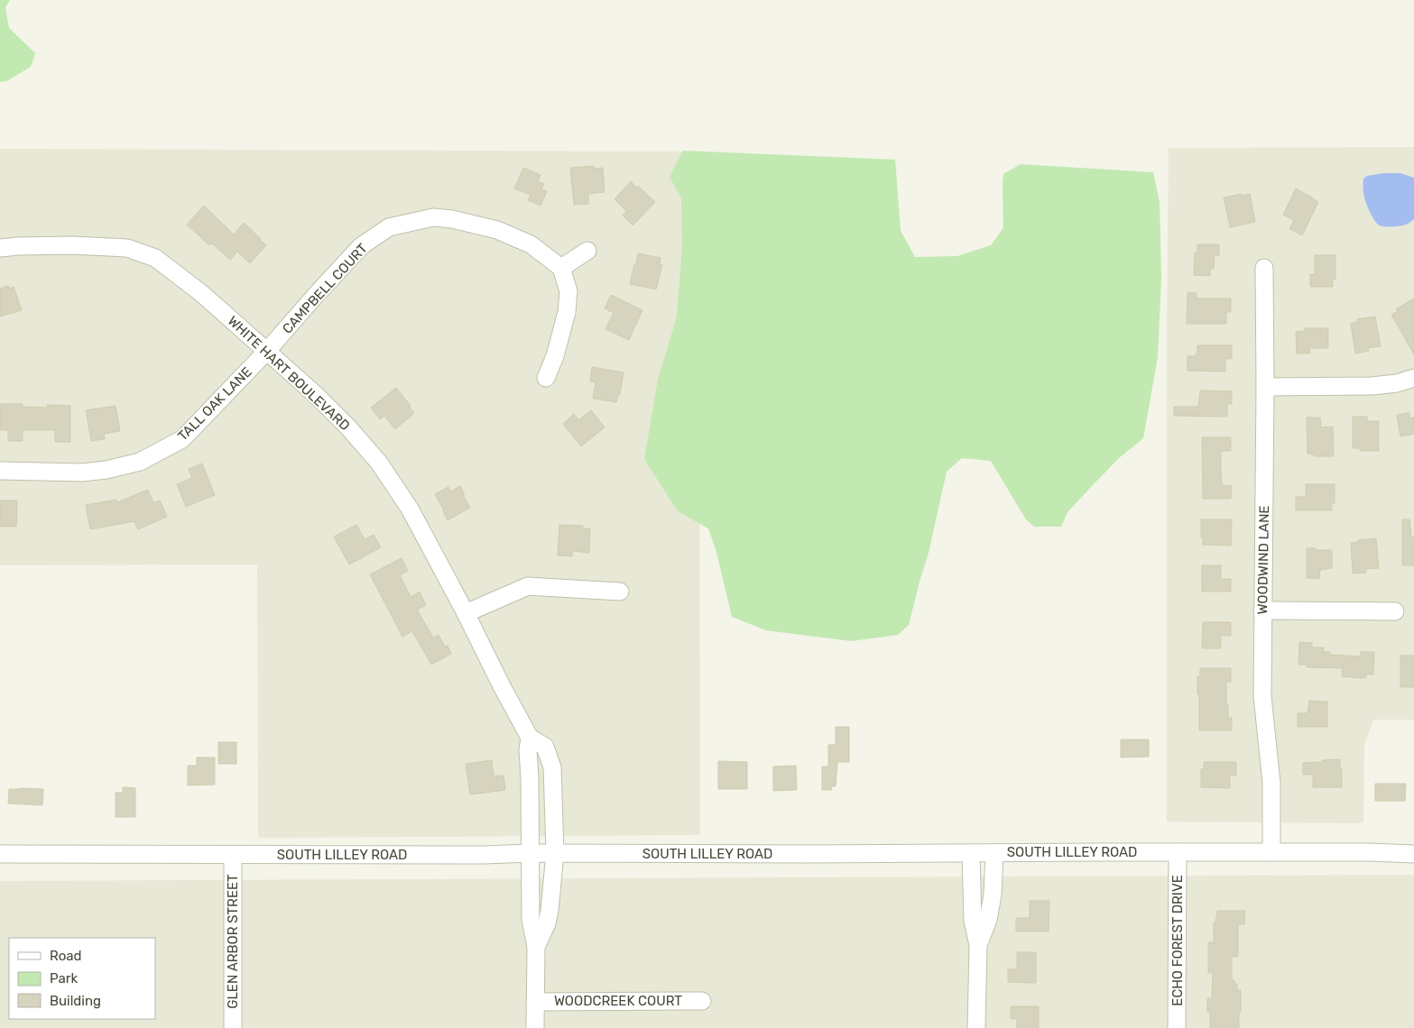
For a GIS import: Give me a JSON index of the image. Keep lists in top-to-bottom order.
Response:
{
  "streets": {
    "street": [
      "CAMPBELL COURT",
      "WHITE HART BOULEVARD",
      "TALL OAK LANE",
      "WOODWIND LANE",
      "SOUTH LILLEY ROAD",
      "ECHO FOREST DRIVE",
      "GLEN ARBOR STREET",
      "WOODCREEK COURT"
    ]
  },
  "crossings": [
    ["CAMPBELL COURT", "WHITE HART BOULEVARD"],
    ["CAMPBELL COURT", "TALL OAK LANE"],
    ["WHITE HART BOULEVARD", "TALL OAK LANE"],
    ["WHITE HART BOULEVARD", "SOUTH LILLEY ROAD"],
    ["WOODWIND LANE", "SOUTH LILLEY ROAD"],
    ["SOUTH LILLEY ROAD", "ECHO FOREST DRIVE"],
    ["SOUTH LILLEY ROAD", "GLEN ARBOR STREET"]
  ],
  "legend": ["Road", "Park", "Building"]
}
